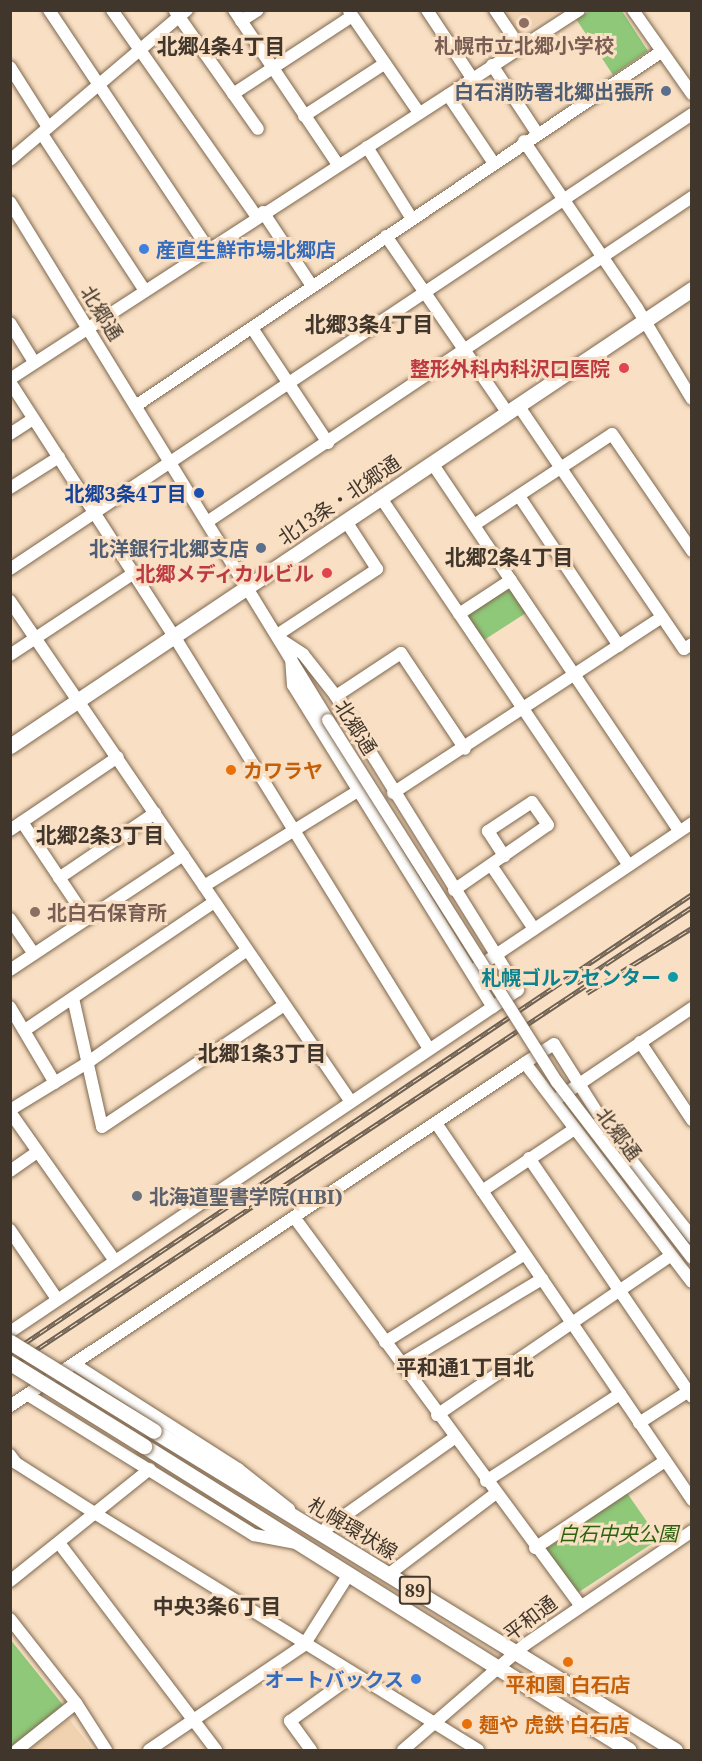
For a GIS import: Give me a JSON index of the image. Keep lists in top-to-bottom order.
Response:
{
  "streets": {
    "main road": ["北13条・北郷通", "札幌環状線", "89"],
    "street": ["北郷通", "平和通"]
  },
  "crossings": [
    ["北郷通", "北13条・北郷通"],
    ["札幌環状線", "平和通"]
  ],
  "districts": [
    "北郷4条4丁目",
    "北郷3条4丁目",
    "北郷2条4丁目",
    "北郷2条3丁目",
    "北郷1条3丁目",
    "平和通1丁目北",
    "中央3条6丁目"
  ],
  "parks": ["白石中央公園"],
  "places": [
    "札幌市立北郷小学校",
    "白石消防署北郷出張所",
    "産直生鮮市場北郷店",
    "整形外科内科沢口医院",
    "北郷3条4丁目",
    "北洋銀行北郷支店",
    "北郷メディカルビル",
    "カワラヤ",
    "北白石保育所",
    "札幌ゴルフセンター",
    "北海道聖書学院(HBI)",
    "平和園 白石店",
    "オートバックス",
    "麺や 虎鉄 白石店"
  ]
}
